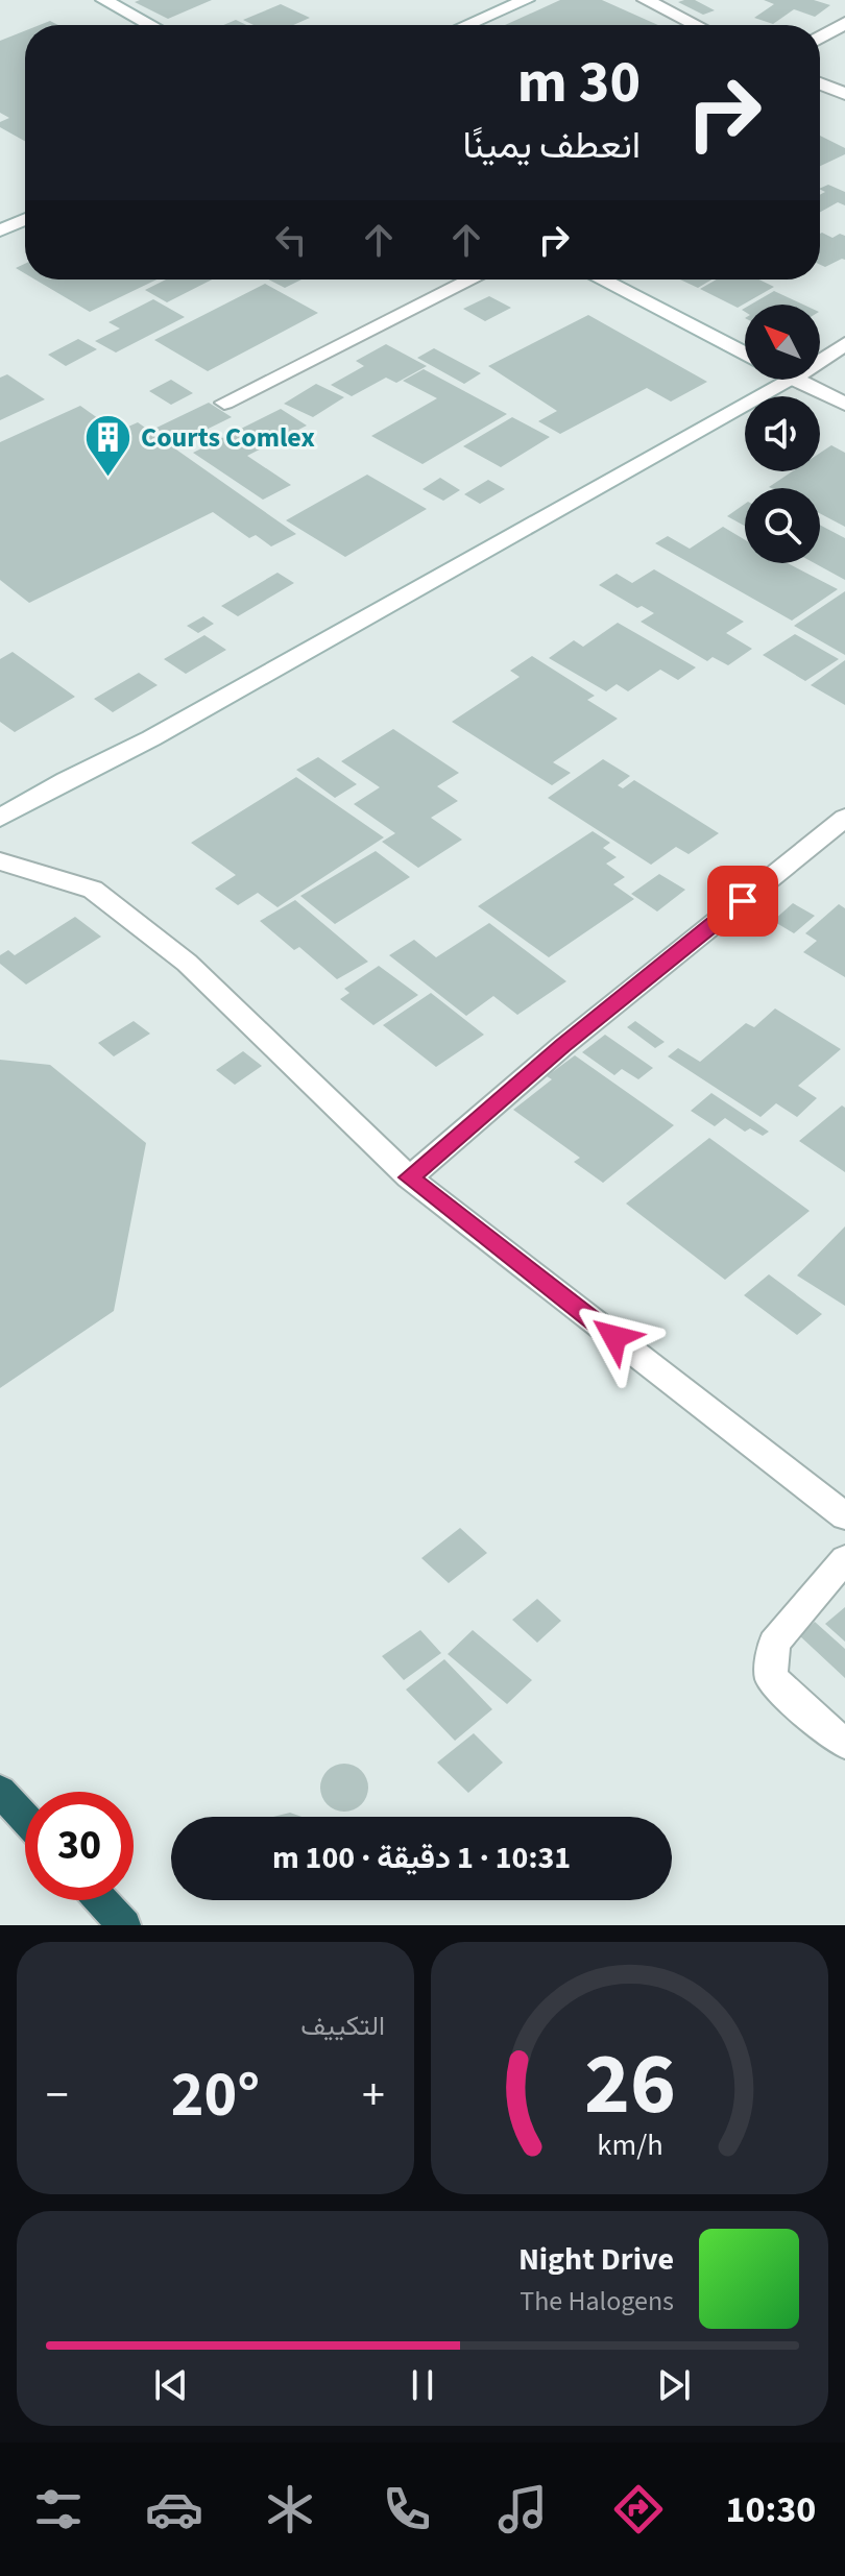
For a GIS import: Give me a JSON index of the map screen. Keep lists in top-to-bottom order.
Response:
{
  "places": {
    "building": ["Courts Comlex"]
  },
  "north": "top left",
  "page": {
    "turn": ["30 m", "انعطف يمينًا"],
    "limit": "30",
    "trip": "10:31 · 1 دقيقة · 100 m",
    "tile": "التكييف",
    "heat": ["−", "20°", "+"],
    "song": ["Night Drive", "The Halogens"],
    "tabs": "10:30",
    "gauge": ["26", "km/h"]
  }
}
